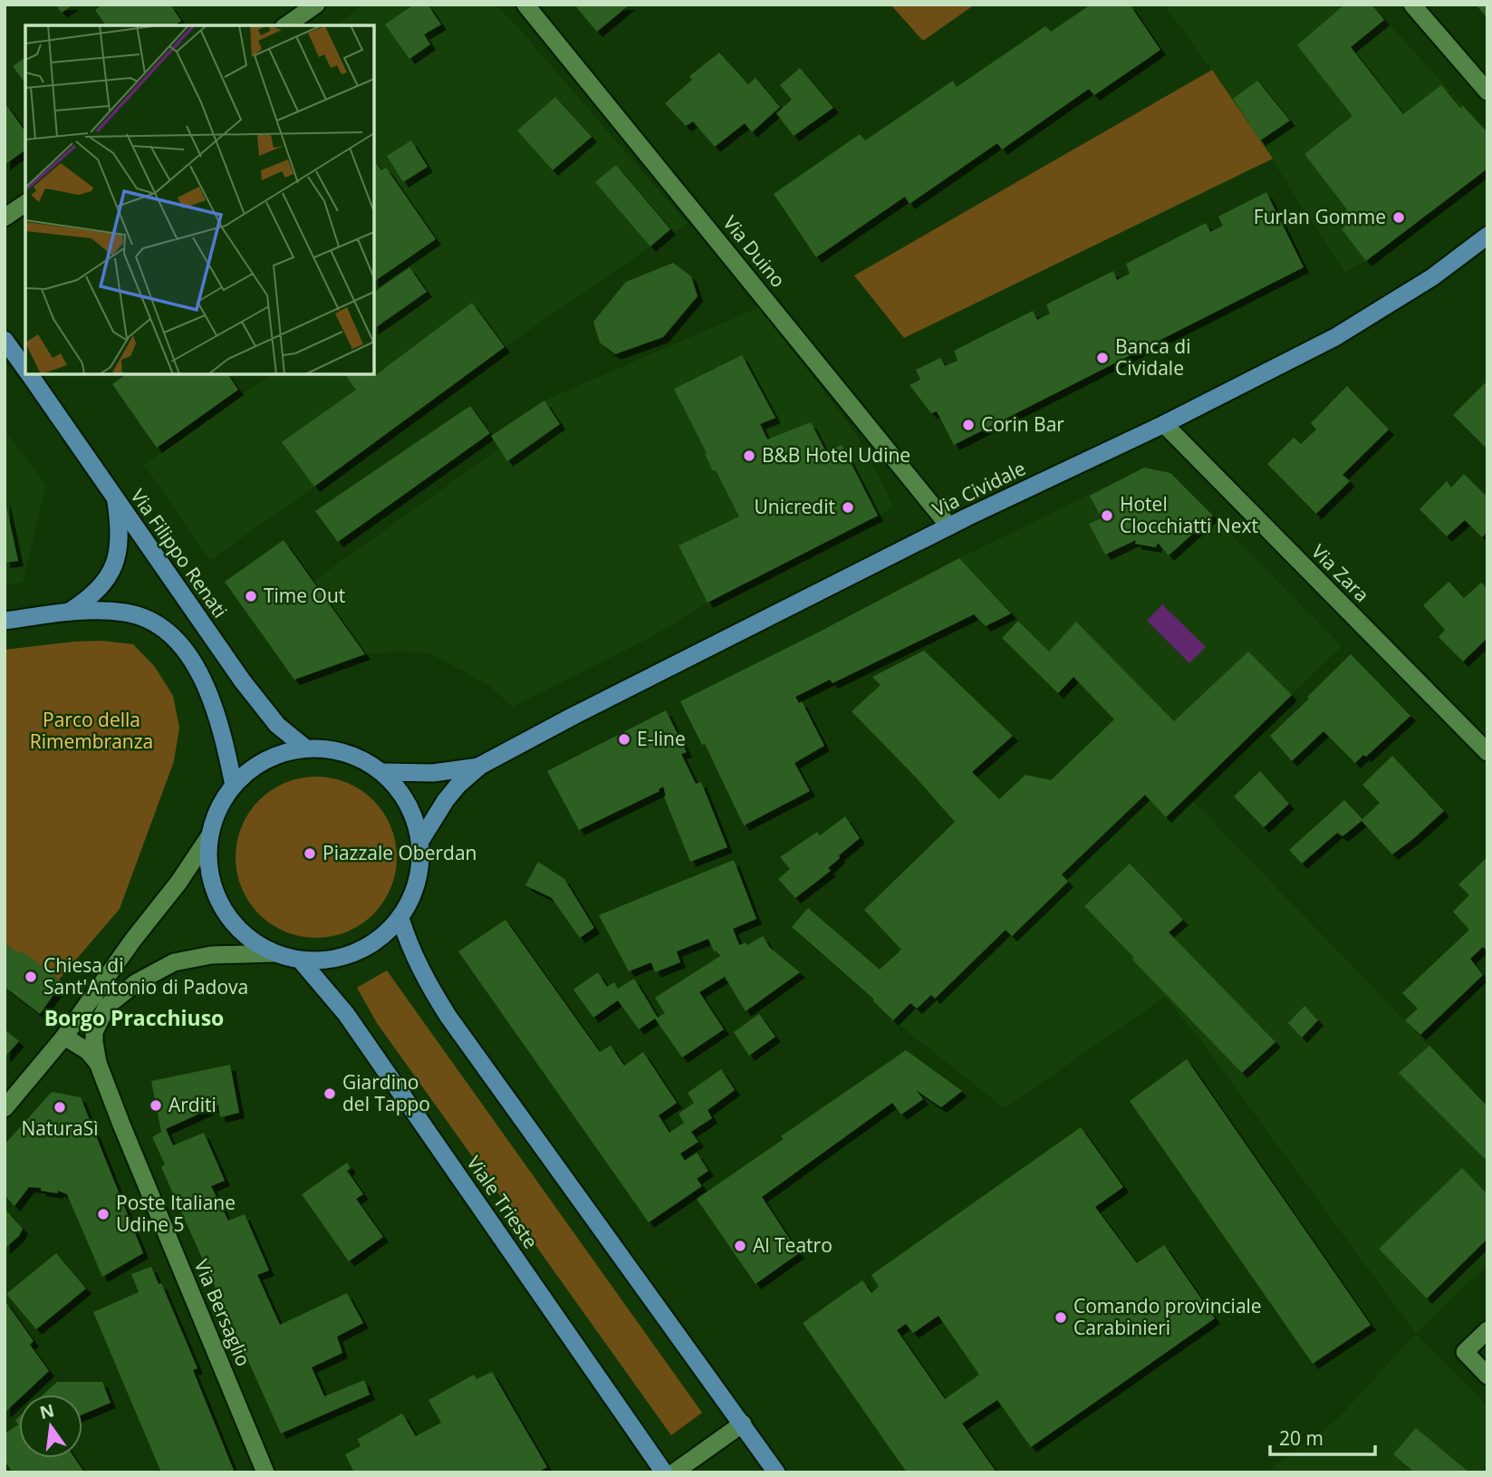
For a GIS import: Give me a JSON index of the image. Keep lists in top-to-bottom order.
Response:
{
  "streets": {
    "main road": ["Via Cividale", "Via Filippo Renati", "Viale Trieste"],
    "street": ["Via Duino", "Via Zara", "Via Bersaglio"]
  },
  "crossings": [
    ["Via Duino", "Via Cividale"],
    ["Via Cividale", "Via Zara"],
    ["Via Filippo Renati", "Viale Trieste"],
    ["Via Filippo Renati", "Via Bersaglio"],
    ["Viale Trieste", "Via Bersaglio"]
  ],
  "districts": ["Borgo Pracchiuso"],
  "parks": ["Parco della Rimembranza"],
  "places": [
    "Furlan Gomme",
    "Banca di Cividale",
    "Corin Bar",
    "B&B Hotel Udine",
    "Unicredit",
    "Hotel Clocchiatti Next",
    "Time Out",
    "E-line",
    "Piazzale Oberdan",
    "Chiesa di Sant'Antonio di Padova",
    "Giardino del Tappo",
    "Arditi",
    "NaturaSì",
    "Poste Italiane Udine 5",
    "Al Teatro",
    "Comando provinciale Carabinieri"
  ],
  "scale_bar": "20 m",
  "north": "top"
}
